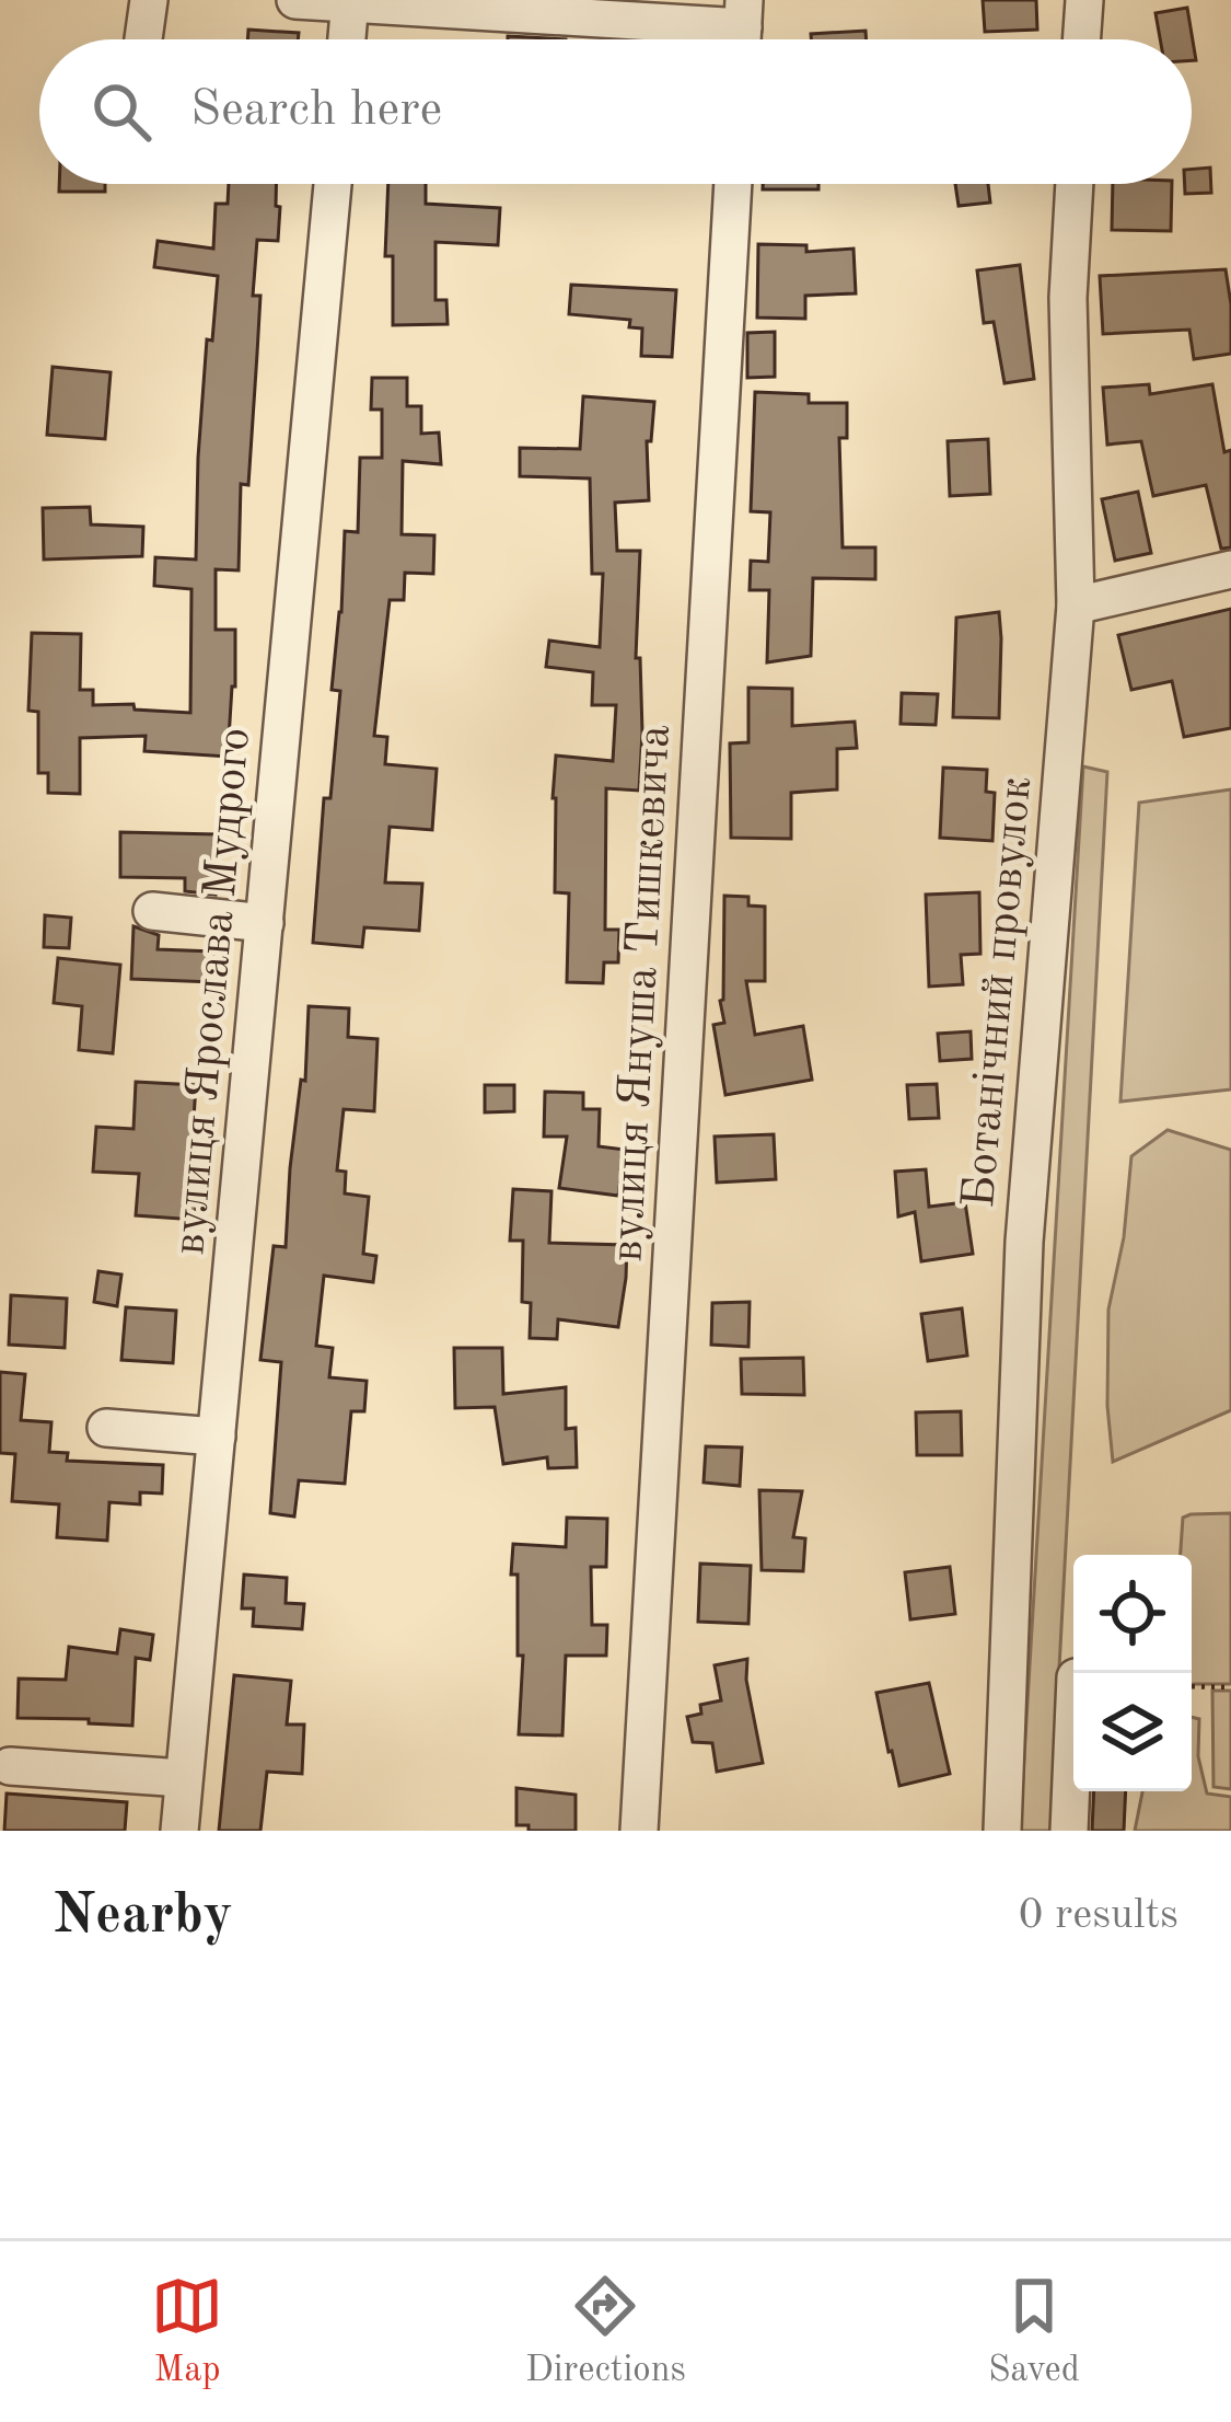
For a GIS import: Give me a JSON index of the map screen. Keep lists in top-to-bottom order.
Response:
{
  "streets": {
    "street": ["вулиця Ярослава Мудрого", "Ботанічний провулок", "вулиця Януша Тишкевича"]
  },
  "page": {
    "search": "Search here",
    "heading": ["Nearby", "0 results"],
    "nav": ["Map", "Directions", "Saved"]
  }
}
